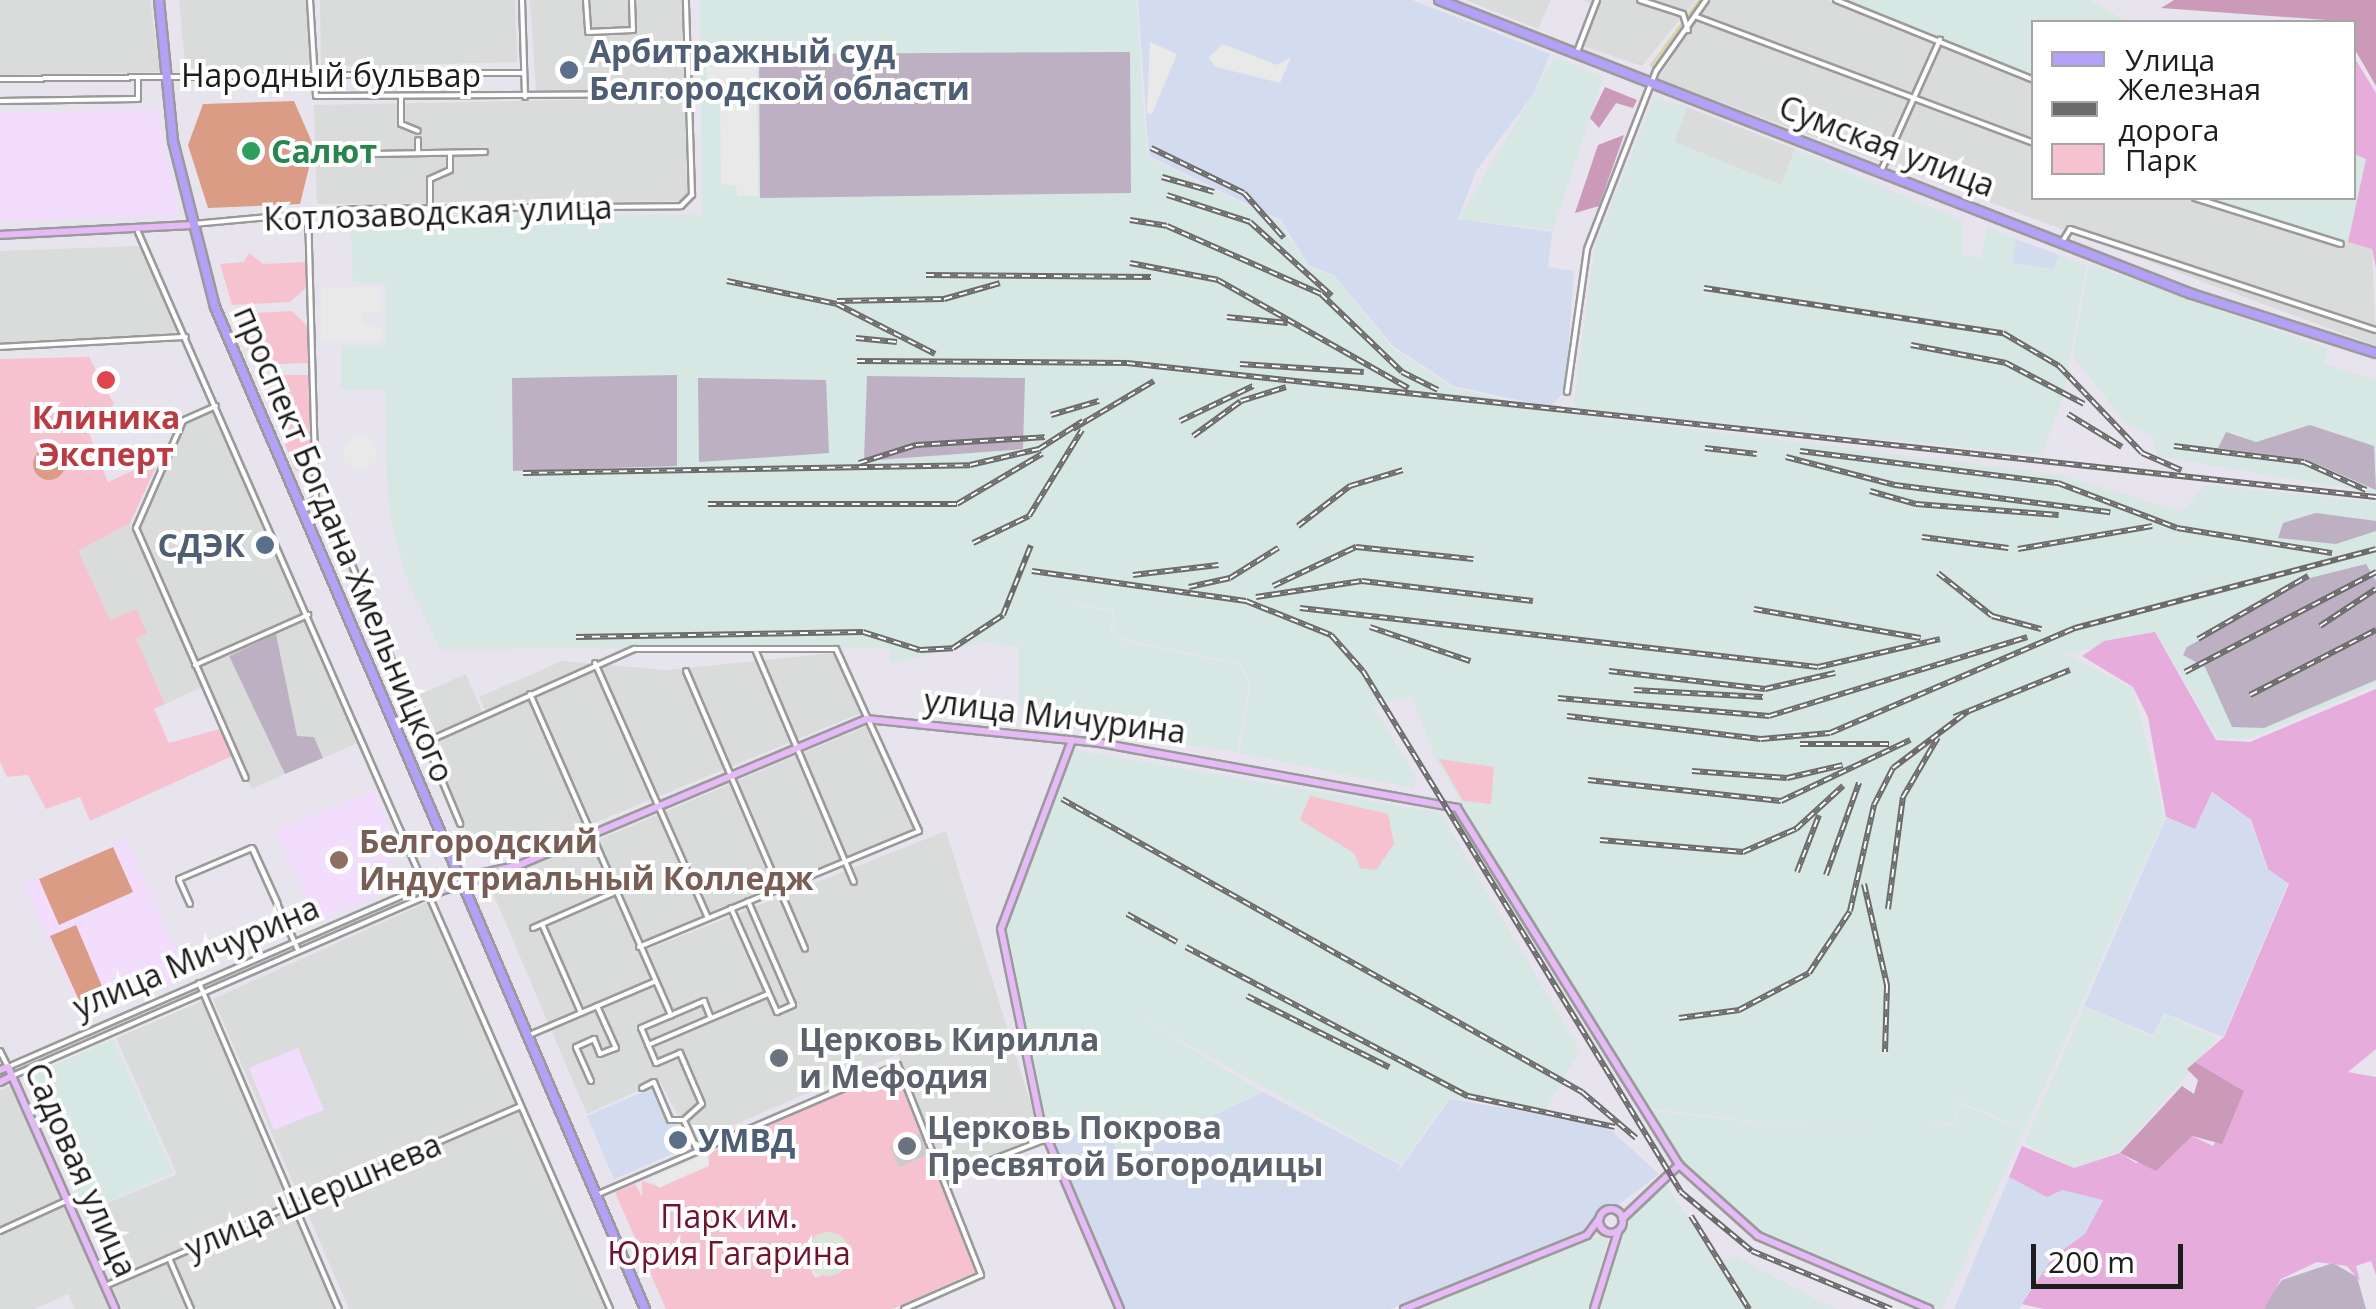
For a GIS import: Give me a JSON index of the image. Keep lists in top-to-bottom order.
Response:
{
  "streets": {
    "main road": ["Сумская улица", "проспект Богдана Хмельницкого"],
    "street": [
      "Народный бульвар",
      "Котлозаводская улица",
      "улица Мичурина",
      "Садовая улица",
      "улица Шершнева"
    ]
  },
  "crossings": [
    ["Народный бульвар", "Котлозаводская улица"],
    ["Народный бульвар", "проспект Богдана Хмельницкого"],
    ["Котлозаводская улица", "проспект Богдана Хмельницкого"],
    ["проспект Богдана Хмельницкого", "улица Мичурина"],
    ["улица Мичурина", "Садовая улица"],
    ["Садовая улица", "улица Шершнева"]
  ],
  "parks": ["Парк им. Юрия Гагарина"],
  "places": [
    "Арбитражный суд Белгородской области",
    "Салют",
    "Клиника Эксперт",
    "СДЭК",
    "Белгородский Индустриальный Колледж",
    "Церковь Кирилла и Мефодия",
    "УМВД",
    "Церковь Покрова Пресвятой Богородицы"
  ],
  "legend": ["Улица", "Железная дорога", "Парк"],
  "scale_bar": "200 m"
}
